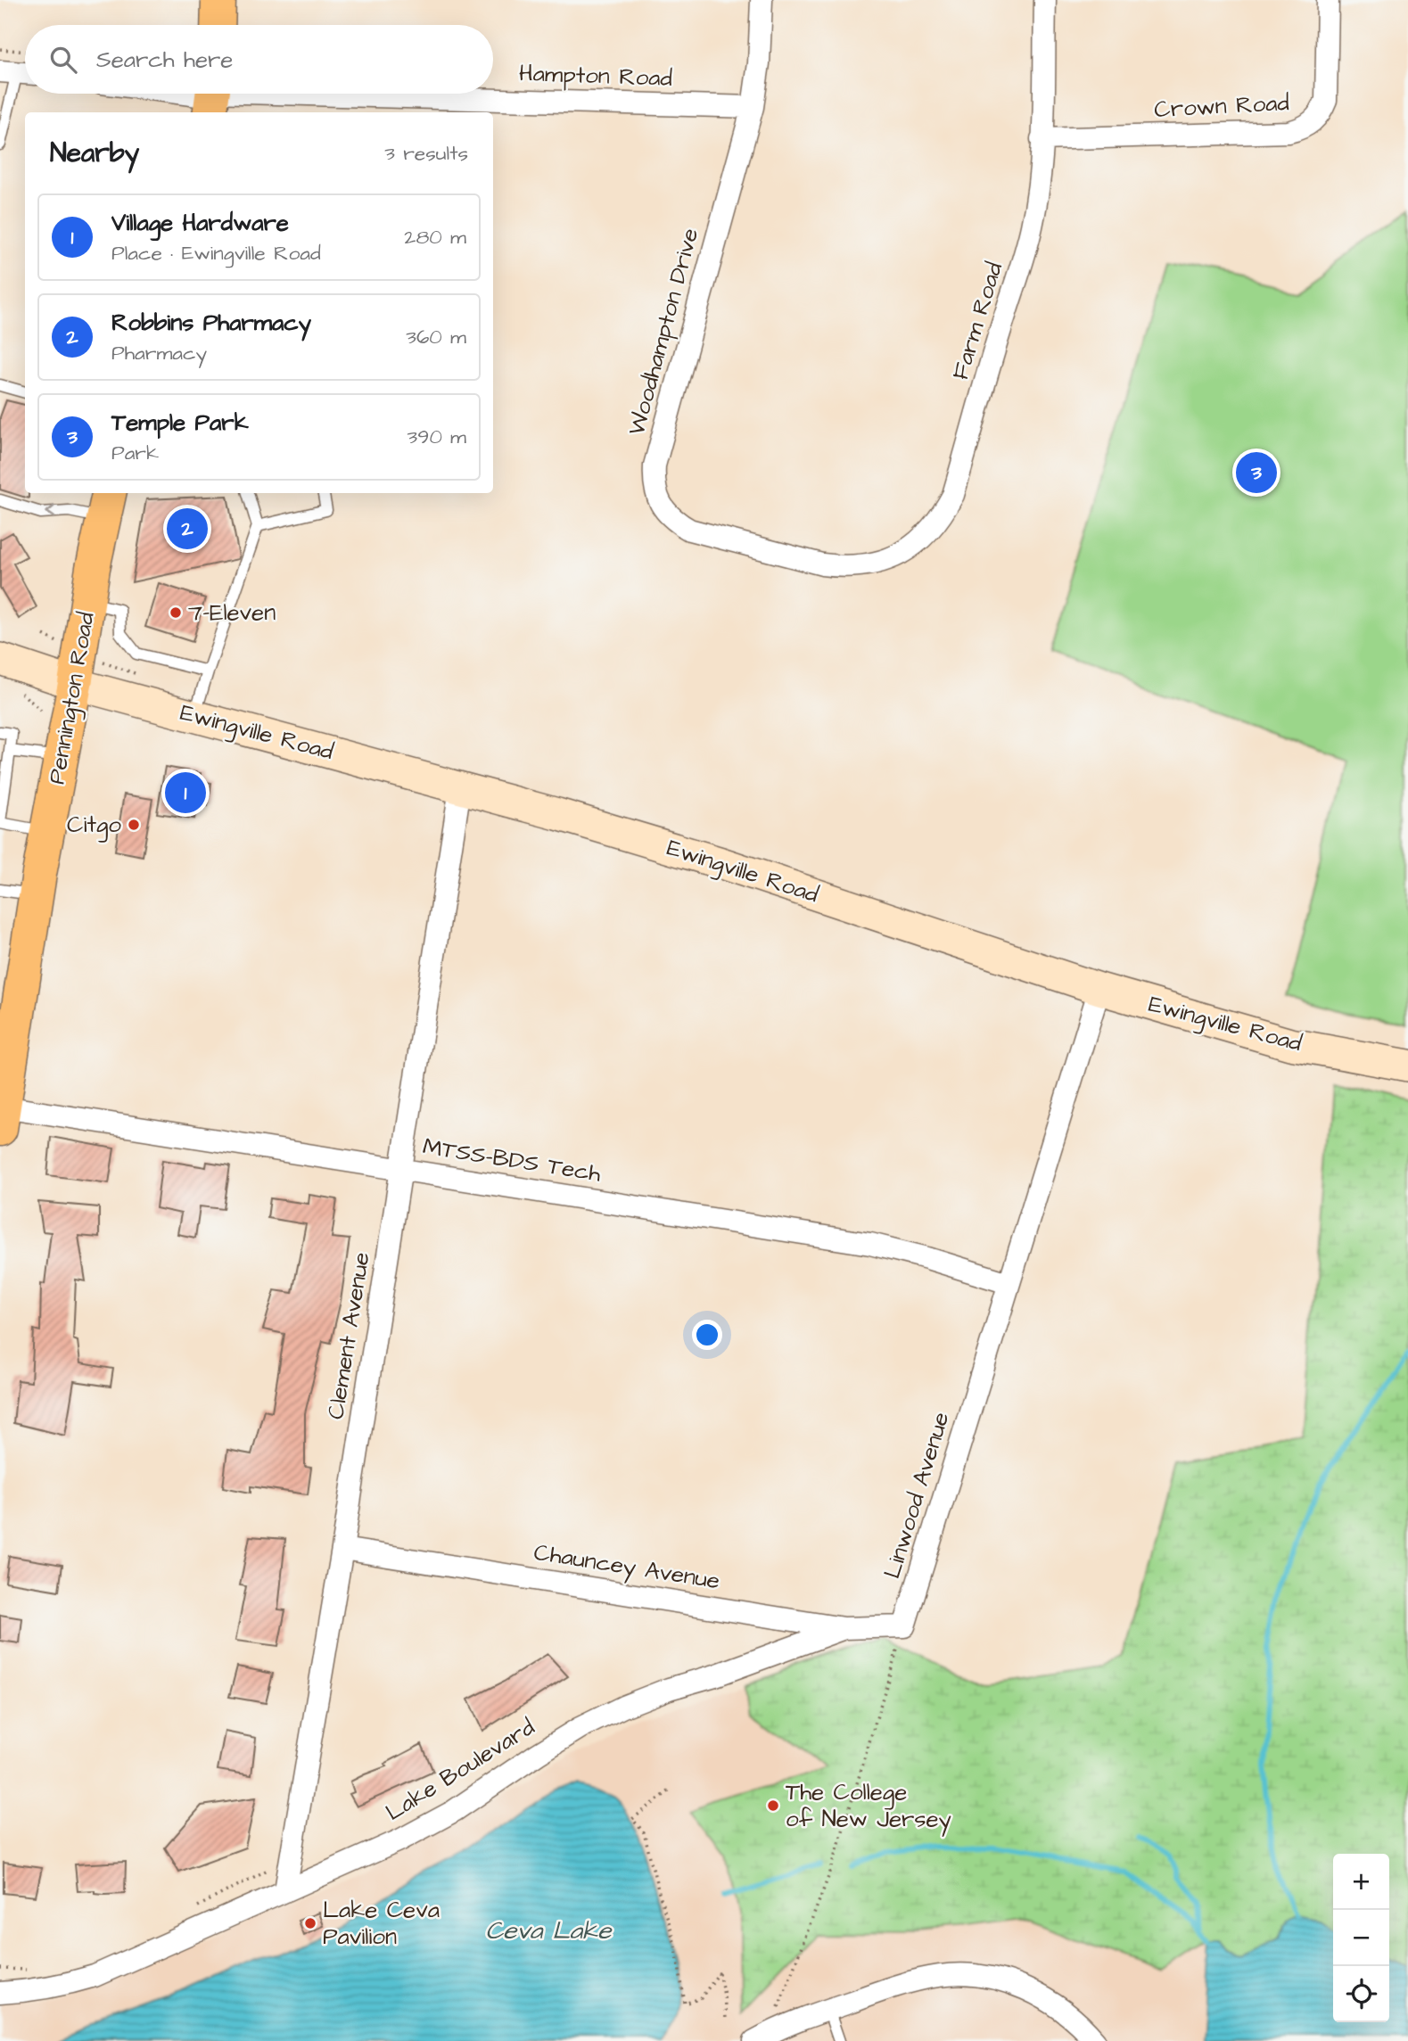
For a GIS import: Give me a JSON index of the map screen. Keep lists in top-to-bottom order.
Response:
{
  "streets": {
    "main road": ["Pennington Road", "Ewingville Road"],
    "street": [
      "Hampton Road",
      "Crown Road",
      "Farm Road",
      "Woodhampton Drive",
      "MTSS-BDS Tech",
      "Clement Avenue",
      "Linwood Avenue",
      "Chauncey Avenue",
      "Lake Boulevard"
    ]
  },
  "crossings": [
    ["Hampton Road", "Woodhampton Drive"],
    ["Crown Road", "Farm Road"],
    ["Farm Road", "Woodhampton Drive"],
    ["Pennington Road", "Ewingville Road"],
    ["Pennington Road", "MTSS-BDS Tech"],
    ["Ewingville Road", "Clement Avenue"],
    ["Ewingville Road", "Linwood Avenue"],
    ["MTSS-BDS Tech", "Clement Avenue"],
    ["MTSS-BDS Tech", "Linwood Avenue"],
    ["Clement Avenue", "Chauncey Avenue"],
    ["Clement Avenue", "Lake Boulevard"],
    ["Linwood Avenue", "Chauncey Avenue"],
    ["Chauncey Avenue", "Lake Boulevard"]
  ],
  "water": ["Ceva Lake"],
  "places": [
    "7-Eleven",
    "Citgo",
    "The College of New Jersey",
    "Lake Ceva Pavilion"
  ],
  "page": {
    "search": "Search here",
    "heading": ["Nearby", "3 results"],
    "list": [
      {
        "mark": "1",
        "name": "Village Hardware",
        "note": "Place · Ewingville Road",
        "value": "280 m"
      },
      {
        "mark": "2",
        "name": "Robbins Pharmacy",
        "note": "Pharmacy",
        "value": "360 m"
      },
      {
        "mark": "3",
        "name": "Temple Park",
        "note": "Park",
        "value": "390 m"
      }
    ],
    "pins": ["3", "2", "1"],
    "map_buttons": ["+", "−"]
  }
}
